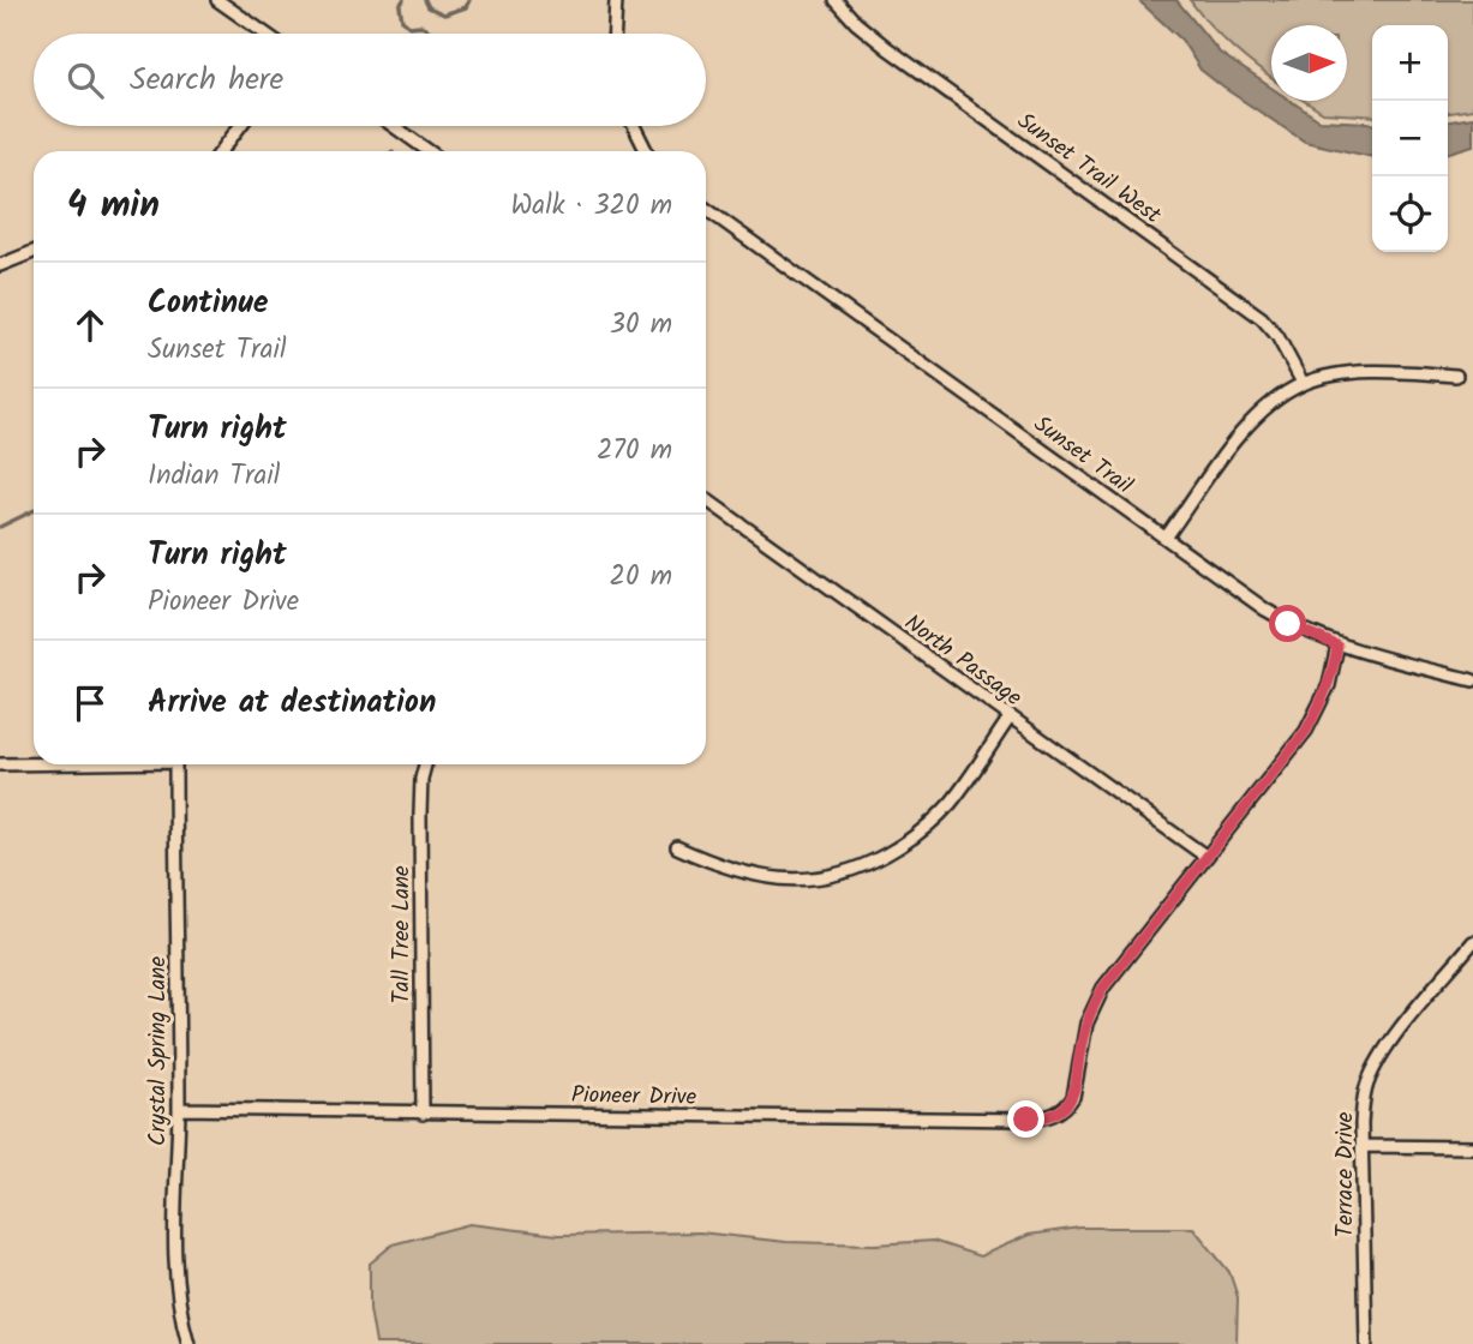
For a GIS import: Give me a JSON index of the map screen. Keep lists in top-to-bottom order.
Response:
{
  "streets": {
    "street": [
      "Sunset Trail West",
      "Sunset Trail",
      "North Passage",
      "Tall Tree Lane",
      "Crystal Spring Lane",
      "Pioneer Drive",
      "Terrace Drive"
    ]
  },
  "crossings": [
    ["North Passage", "Pioneer Drive"],
    ["Tall Tree Lane", "Pioneer Drive"],
    ["Crystal Spring Lane", "Pioneer Drive"]
  ],
  "north": "right",
  "page": {
    "map_buttons": ["+", "−"],
    "search": "Search here",
    "heading": ["4 min", "Walk · 320 m"],
    "list": [
      ["Continue", "Sunset Trail", "30 m"],
      ["Turn right", "Indian Trail", "270 m"],
      ["Turn right", "Pioneer Drive", "20 m"],
      "Arrive at destination"
    ]
  }
}
